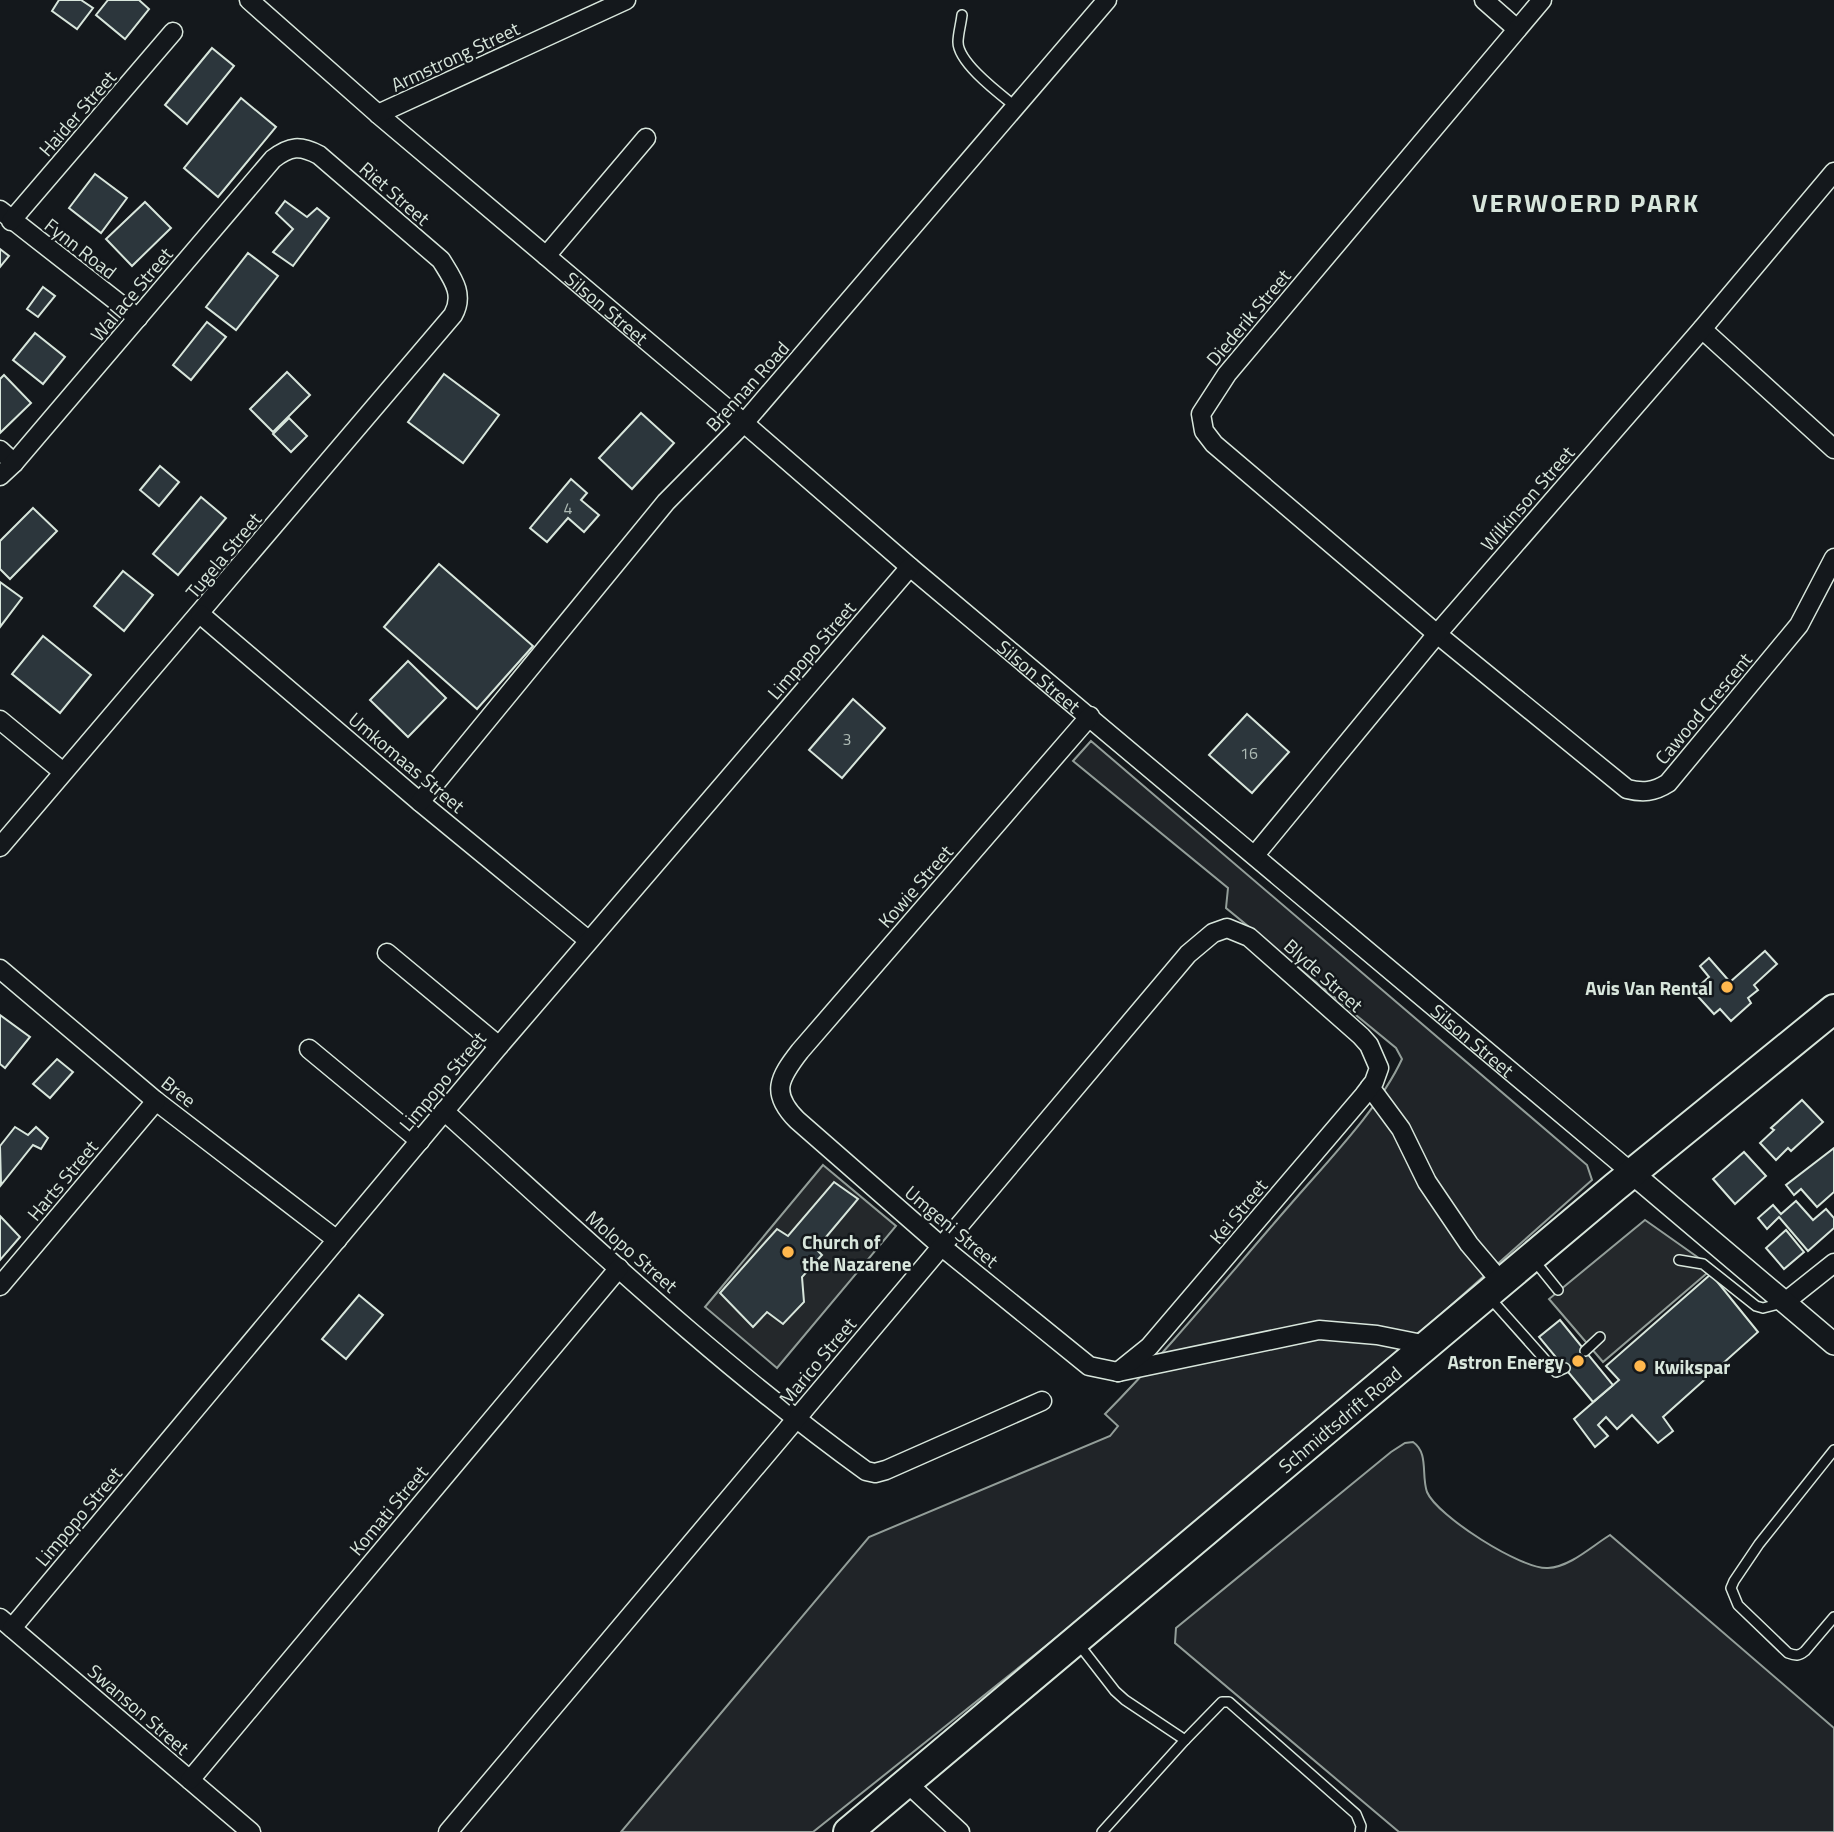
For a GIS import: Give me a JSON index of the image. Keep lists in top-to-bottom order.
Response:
{
  "streets": {
    "highway": ["Schmidtsdrift Road"],
    "street": [
      "Armstrong Street",
      "Haider Street",
      "Riet Street",
      "Fynn Road",
      "Wallace Street",
      "Silson Street",
      "Diederik Street",
      "Brennan Road",
      "Wilkinson Street",
      "Tugela Street",
      "Limpopo Street",
      "Cawood Crescent",
      "Umkomaas Street",
      "Kowie Street",
      "Blyde Street",
      "Bree",
      "Harts Street",
      "Kei Street",
      "Umgeni Street",
      "Molopo Street",
      "Marico Street",
      "Komati Street",
      "Swanson Street"
    ]
  },
  "crossings": [
    ["Armstrong Street", "Silson Street"],
    ["Haider Street", "Fynn Road"],
    ["Riet Street", "Wallace Street"],
    ["Riet Street", "Tugela Street"],
    ["Fynn Road", "Wallace Street"],
    ["Silson Street", "Brennan Road"],
    ["Silson Street", "Wilkinson Street"],
    ["Silson Street", "Limpopo Street"],
    ["Silson Street", "Kowie Street"],
    ["Silson Street", "Schmidtsdrift Road"],
    ["Diederik Street", "Wilkinson Street"],
    ["Diederik Street", "Cawood Crescent"],
    ["Brennan Road", "Umkomaas Street"],
    ["Wilkinson Street", "Cawood Crescent"],
    ["Tugela Street", "Umkomaas Street"],
    ["Limpopo Street", "Umkomaas Street"],
    ["Limpopo Street", "Bree"],
    ["Limpopo Street", "Molopo Street"],
    ["Limpopo Street", "Swanson Street"],
    ["Kowie Street", "Umgeni Street"],
    ["Blyde Street", "Kei Street"],
    ["Blyde Street", "Marico Street"],
    ["Bree", "Harts Street"],
    ["Kei Street", "Umgeni Street"],
    ["Umgeni Street", "Marico Street"],
    ["Molopo Street", "Marico Street"],
    ["Molopo Street", "Komati Street"],
    ["Komati Street", "Swanson Street"]
  ],
  "districts": ["VERWOERD PARK"],
  "places": [
    "Avis Van Rental",
    "Church of the Nazarene",
    "Astron Energy",
    "Kwikspar"
  ],
  "house_numbers": ["4", "3", "16"]
}
